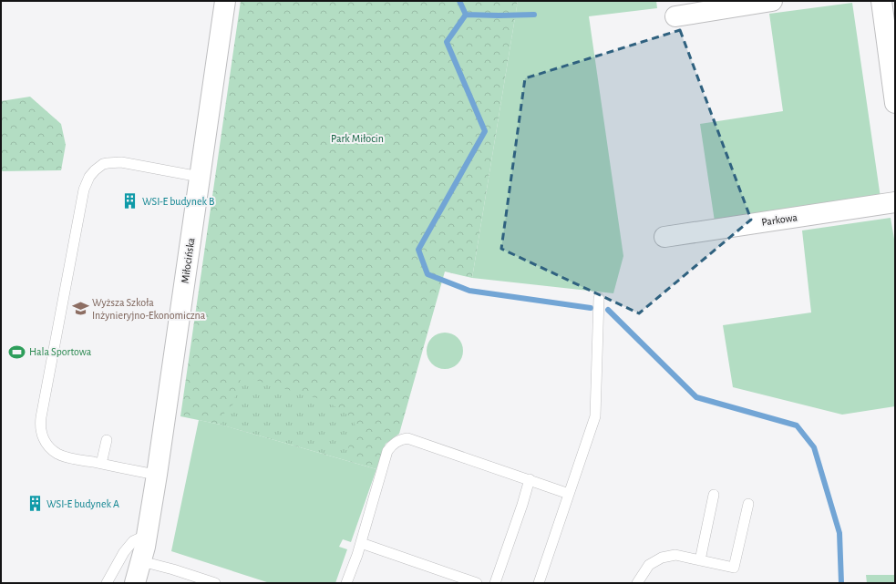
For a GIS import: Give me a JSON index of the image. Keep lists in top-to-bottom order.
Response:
{
  "streets": {
    "street": ["Parkowa", "Miłocińska"]
  },
  "parks": ["Park Miłocin"],
  "places": {
    "building": ["WSI-E budynek B", "WSI-E budynek A"],
    "school or university": ["Wyższa Szkoła Inżynieryjno-Ekonomiczna"],
    "sports": ["Hala Sportowa"]
  }
}
